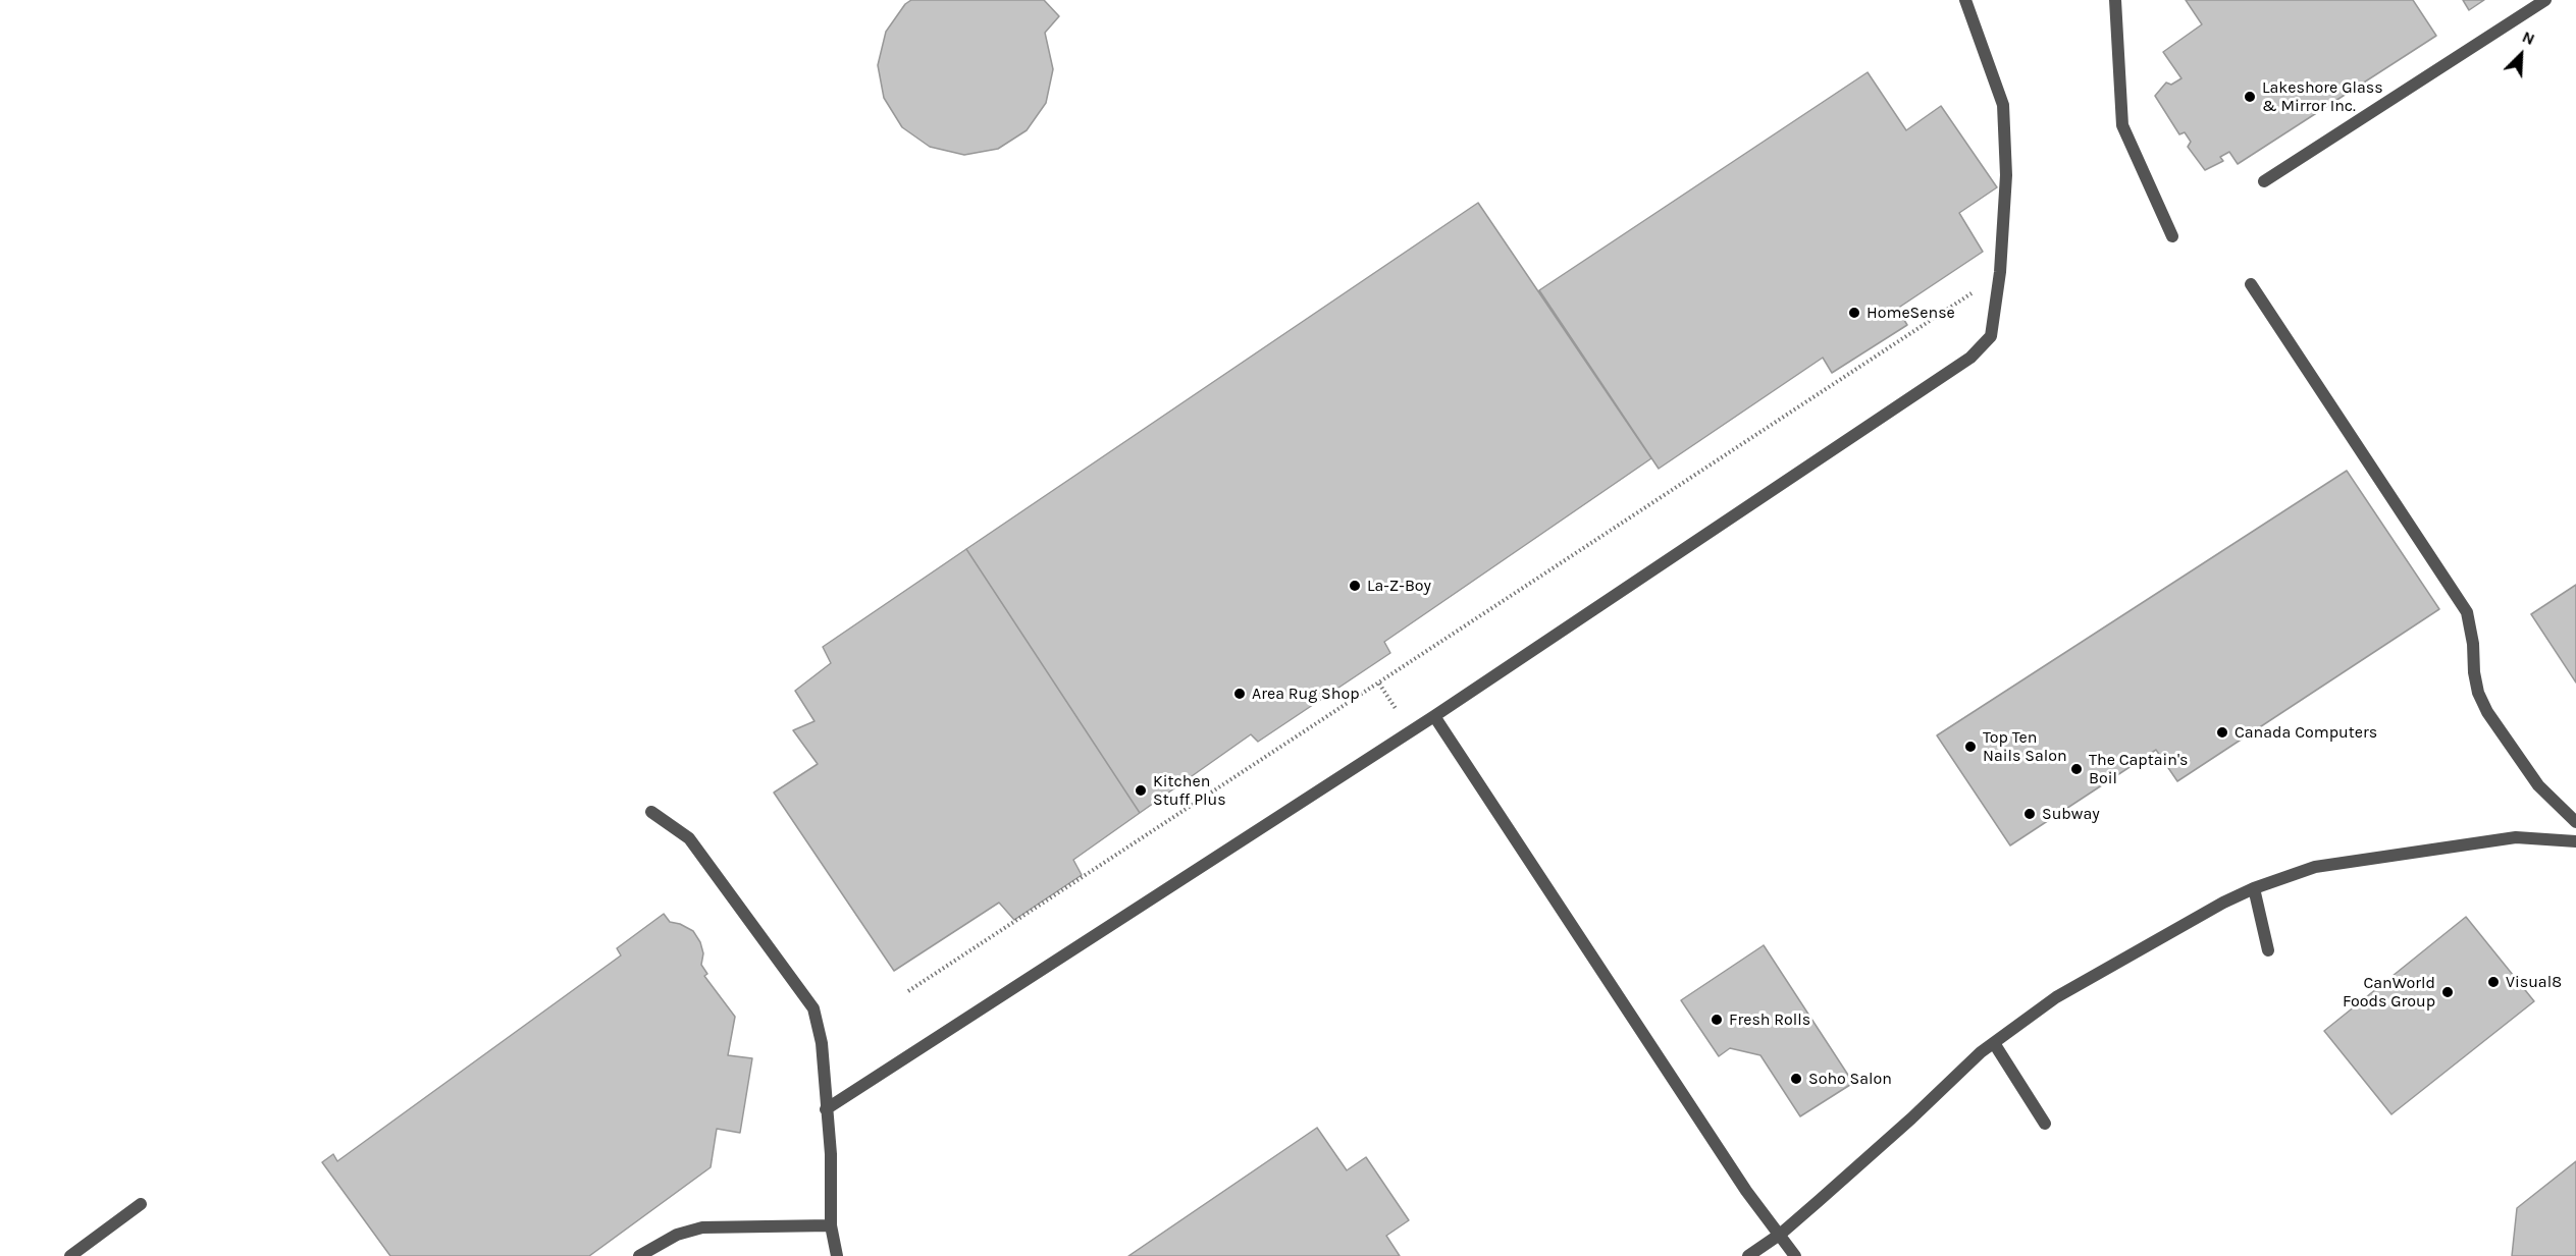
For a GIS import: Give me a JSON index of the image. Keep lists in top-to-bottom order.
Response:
{
  "places": [
    "Lakeshore Glass & Mirror Inc.",
    "HomeSense",
    "La-Z-Boy",
    "Area Rug Shop",
    "Canada Computers",
    "Top Ten Nails Salon",
    "The Captain's Boil",
    "Kitchen Stuff Plus",
    "Subway",
    "Visual8",
    "CanWorld Foods Group",
    "Fresh Rolls",
    "Soho Salon"
  ],
  "north": "top right"
}
